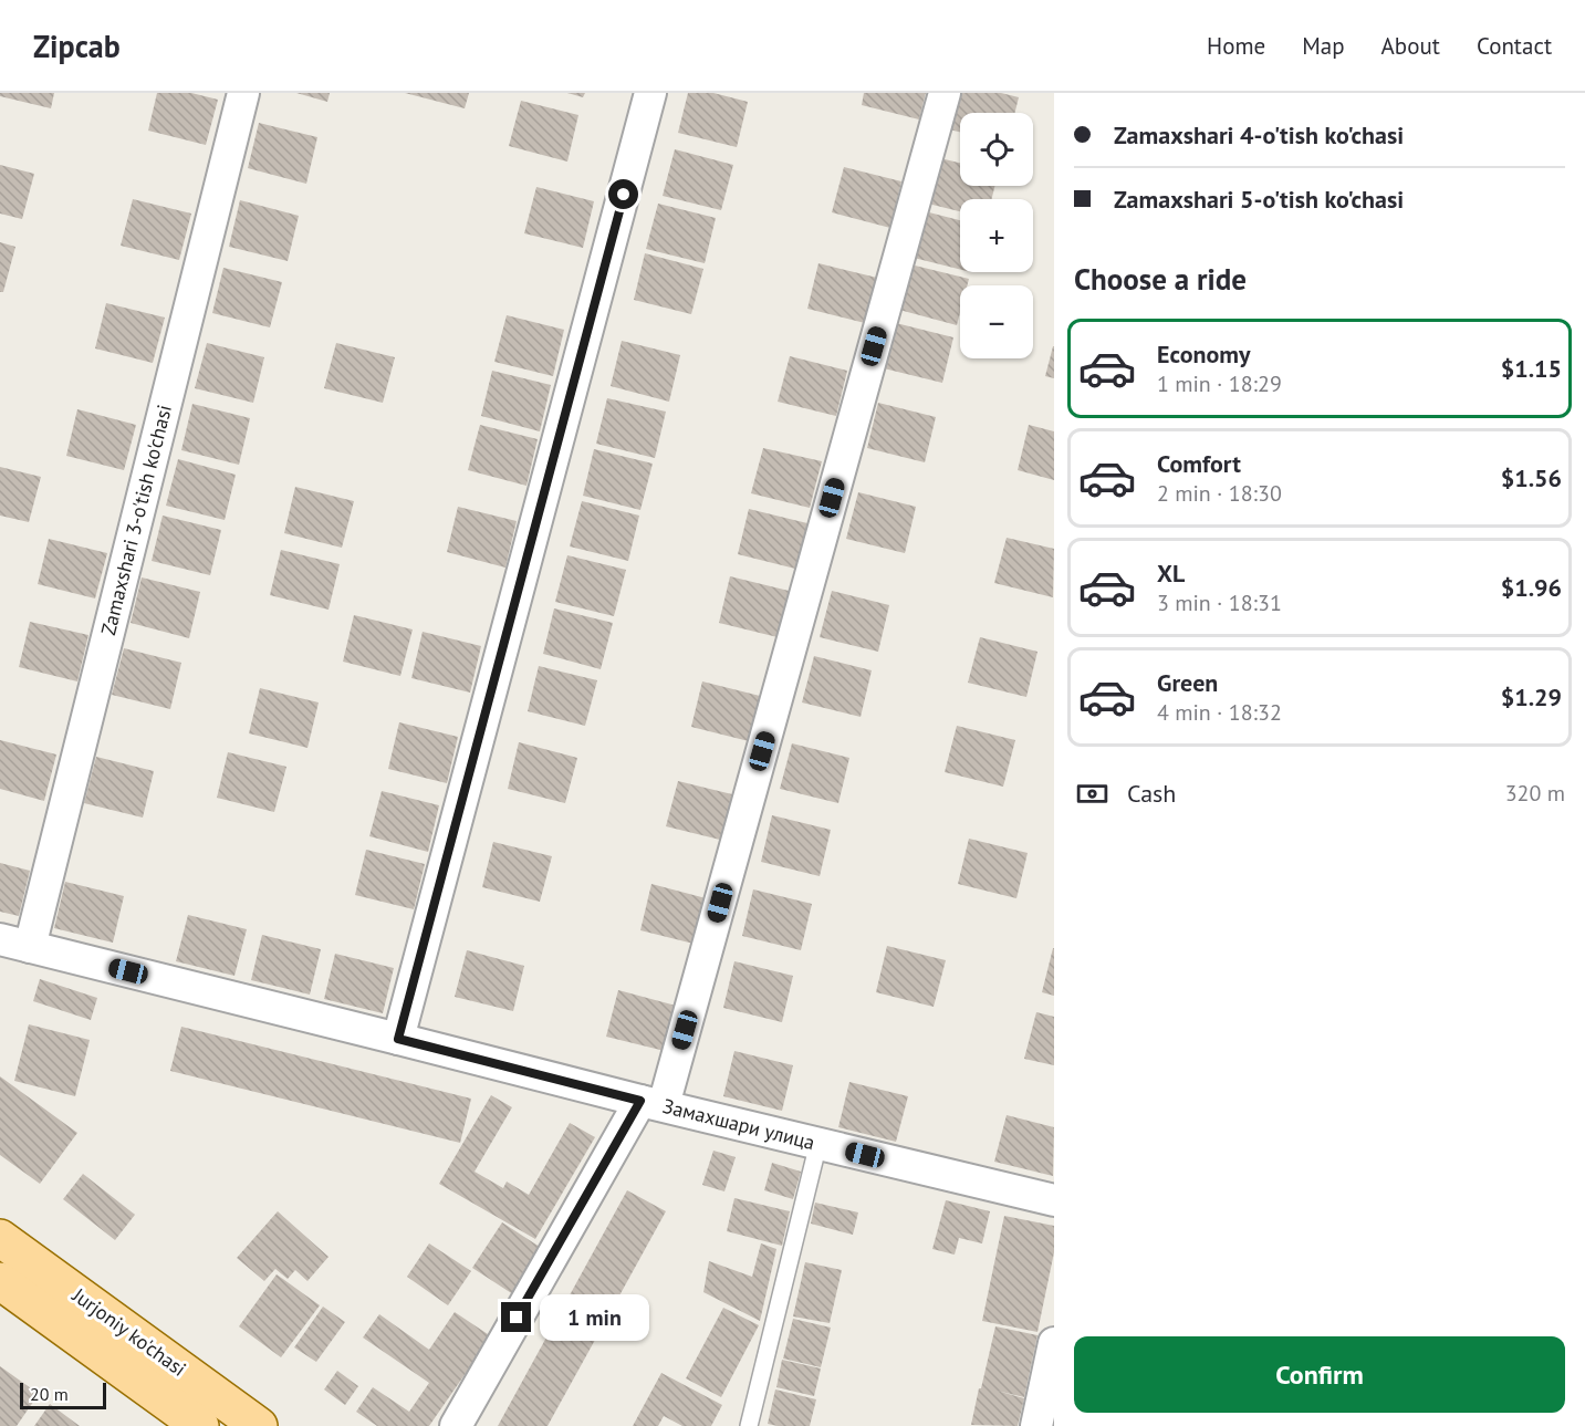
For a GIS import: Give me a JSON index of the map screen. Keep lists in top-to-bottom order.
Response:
{
  "streets": {
    "main road": ["Jurjoniy ko'chasi"],
    "street": ["Zamaxshari 3-o'tish ko'chasi", "Замахшари улица"]
  },
  "crossings": [
    ["Zamaxshari 3-o'tish ko'chasi", "Замахшари улица"]
  ],
  "scale_bar": "20 m",
  "page": {
    "header": "Zipcab",
    "nav": [
      "Home",
      "Map",
      "About",
      "Contact"
    ],
    "banner": ["Zamaxshari 4-o'tish ko'chasi", "Zamaxshari 5-o'tish ko'chasi"],
    "map_buttons": ["+", "−"],
    "heading": "Choose a ride",
    "list": [
      {
        "name": "Economy",
        "note": "1 min · 18:29",
        "value": "$1.15"
      },
      {
        "name": "Comfort",
        "note": "2 min · 18:30",
        "value": "$1.56"
      },
      {
        "name": "XL",
        "note": "3 min · 18:31",
        "value": "$1.96"
      },
      {
        "name": "Green",
        "note": "4 min · 18:32",
        "value": "$1.29"
      }
    ],
    "pay": ["Cash", "320 m"],
    "bubble": "1 min",
    "buttons": "Confirm",
    "scale": "20 m"
  }
}
